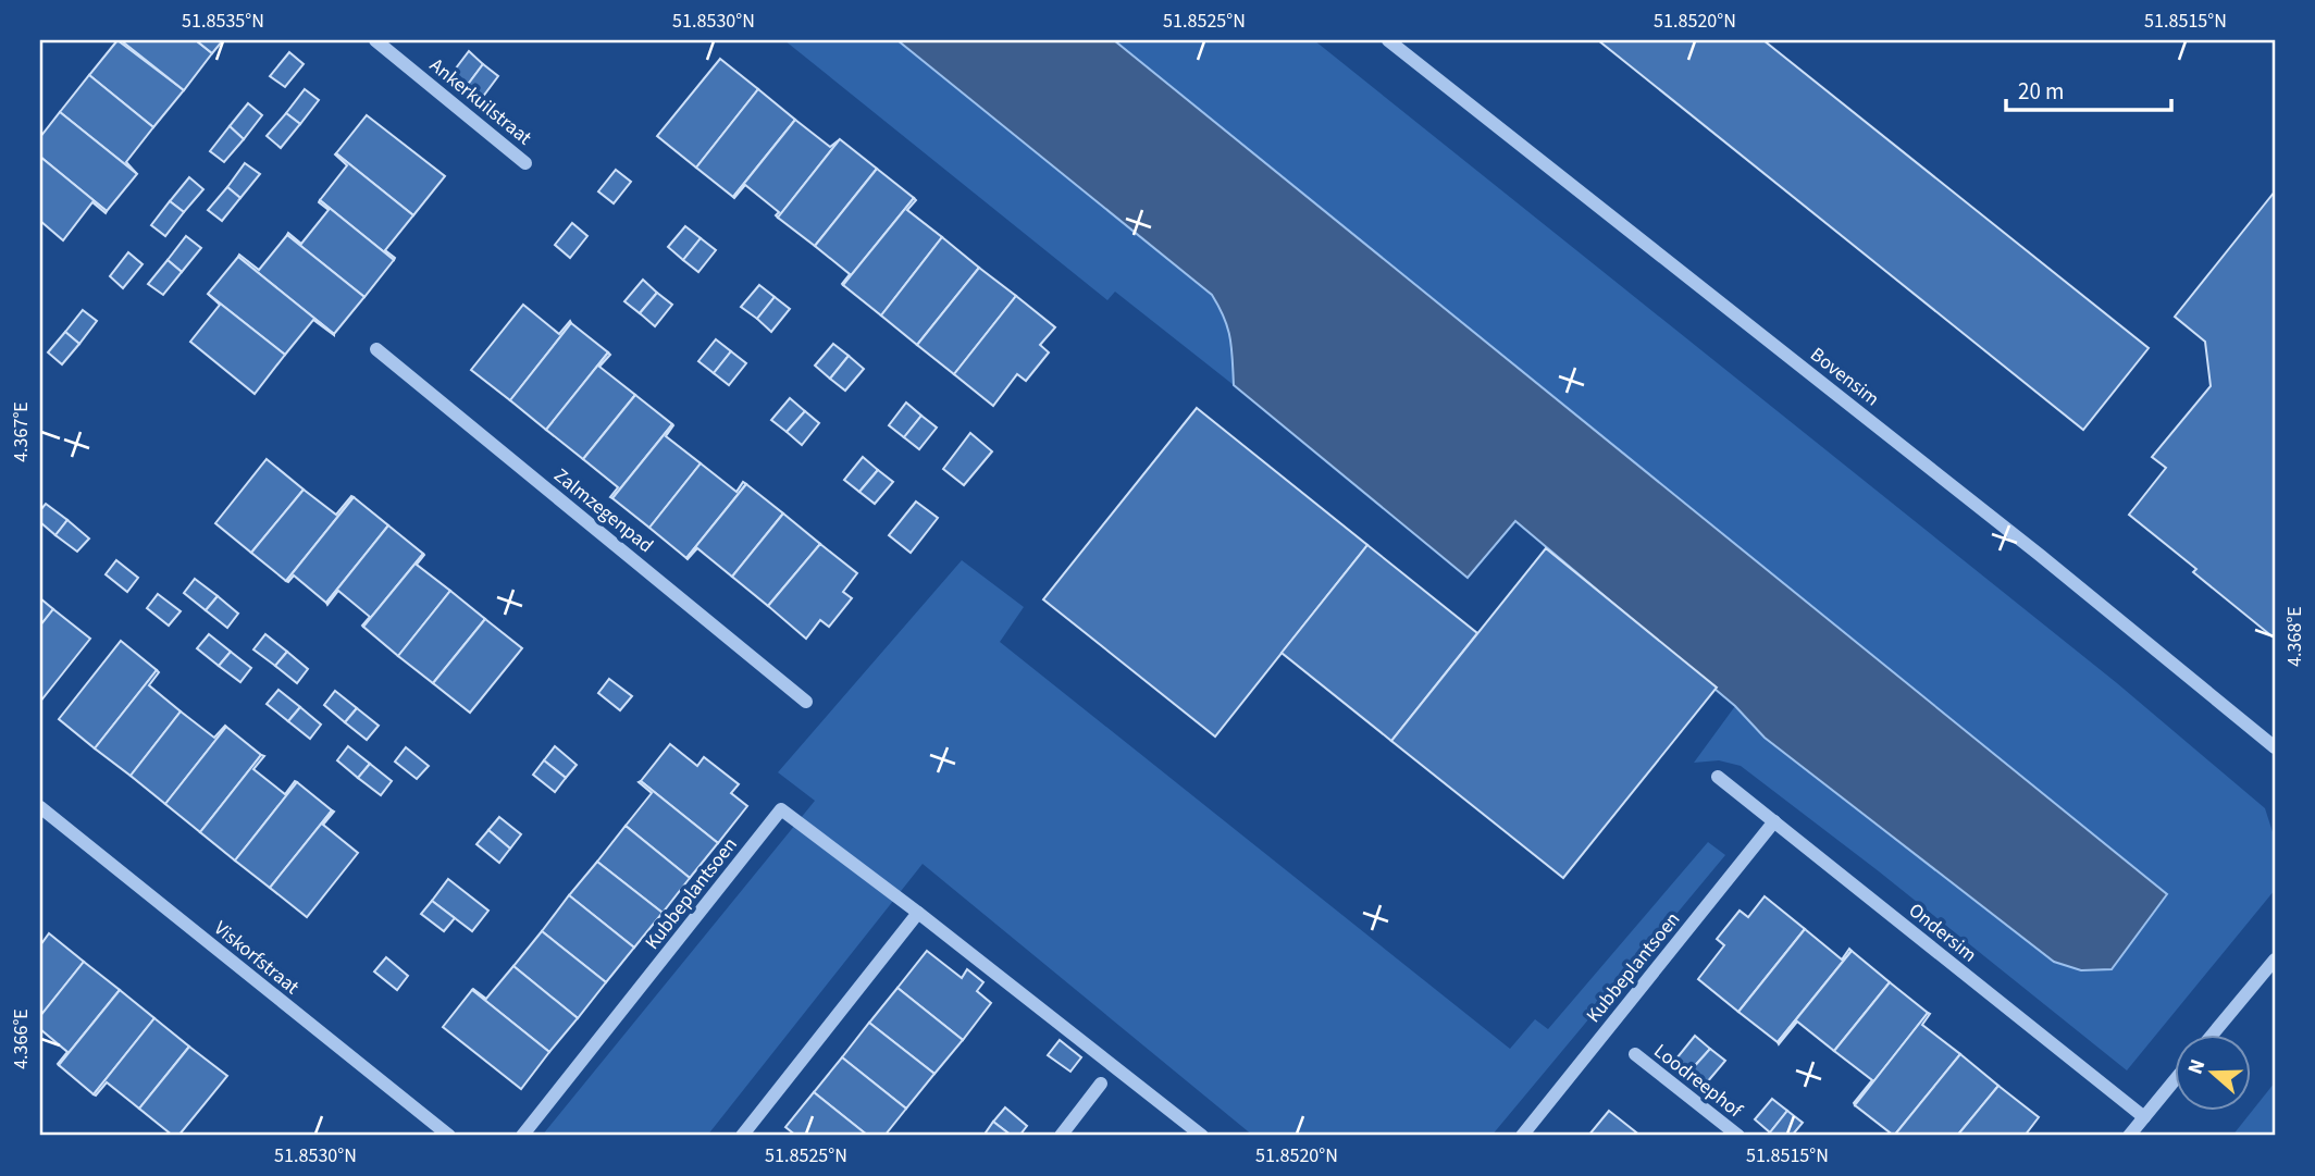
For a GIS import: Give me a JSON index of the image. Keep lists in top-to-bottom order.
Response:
{
  "streets": {
    "street": [
      "Ankerkuilstraat",
      "Bovensim",
      "Zalmzegenpad",
      "Kubbeplantsoen",
      "Ondersim",
      "Viskorfstraat",
      "Loodreephof"
    ]
  },
  "crossings": [
    ["Kubbeplantsoen", "Ondersim"]
  ],
  "scale_bar": "20 m",
  "north": "left",
  "coordinates": [
    "51.8535°N",
    "51.8530°N",
    "51.8525°N",
    "51.8520°N",
    "51.8515°N",
    "4.367°E",
    "4.368°E",
    "4.366°E"
  ]
}
